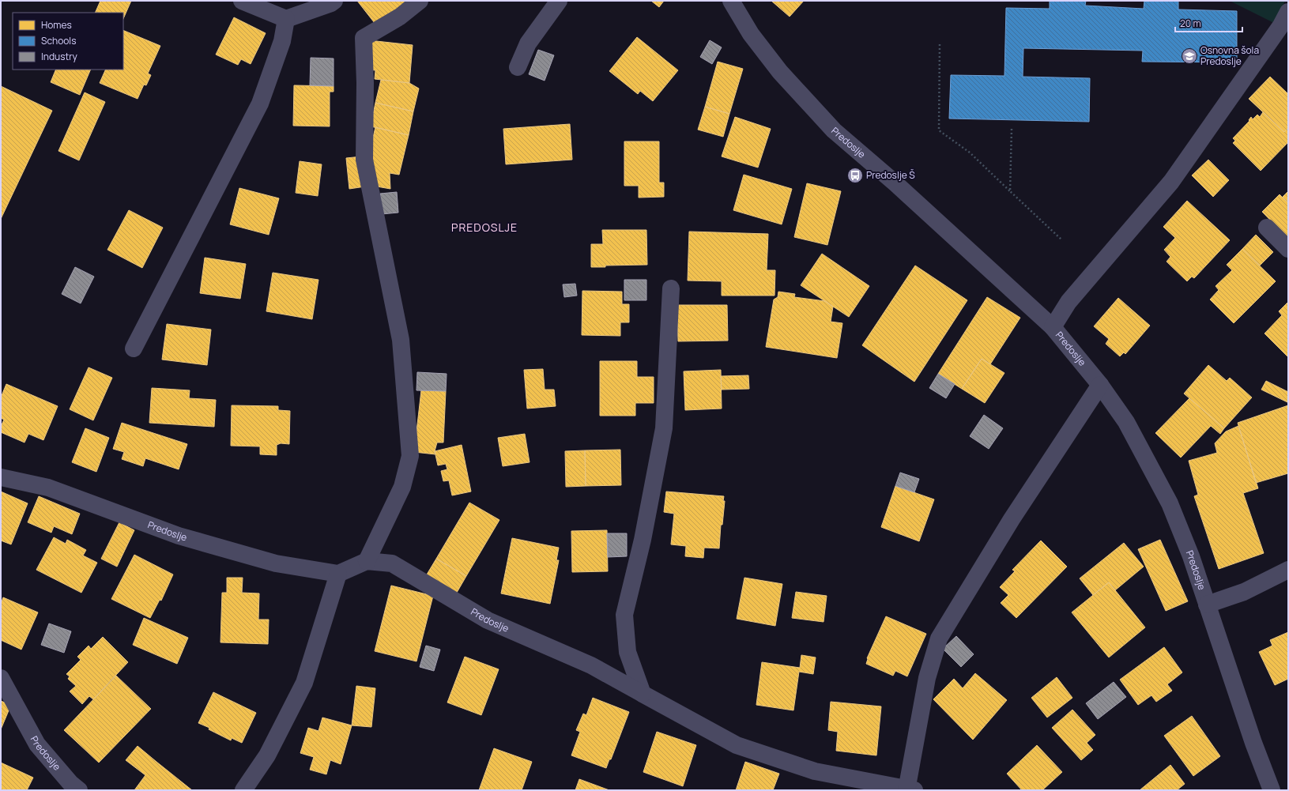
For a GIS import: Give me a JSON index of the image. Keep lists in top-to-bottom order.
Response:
{
  "streets": {
    "street": ["Predoslje"]
  },
  "districts": ["PREDOSLJE"],
  "places": {
    "school or university": ["Osnovna šola Predoslje"],
    "bus stop": ["Predoslje Š"]
  },
  "legend": ["Homes", "Schools", "Industry"],
  "scale_bar": "20 m"
}
